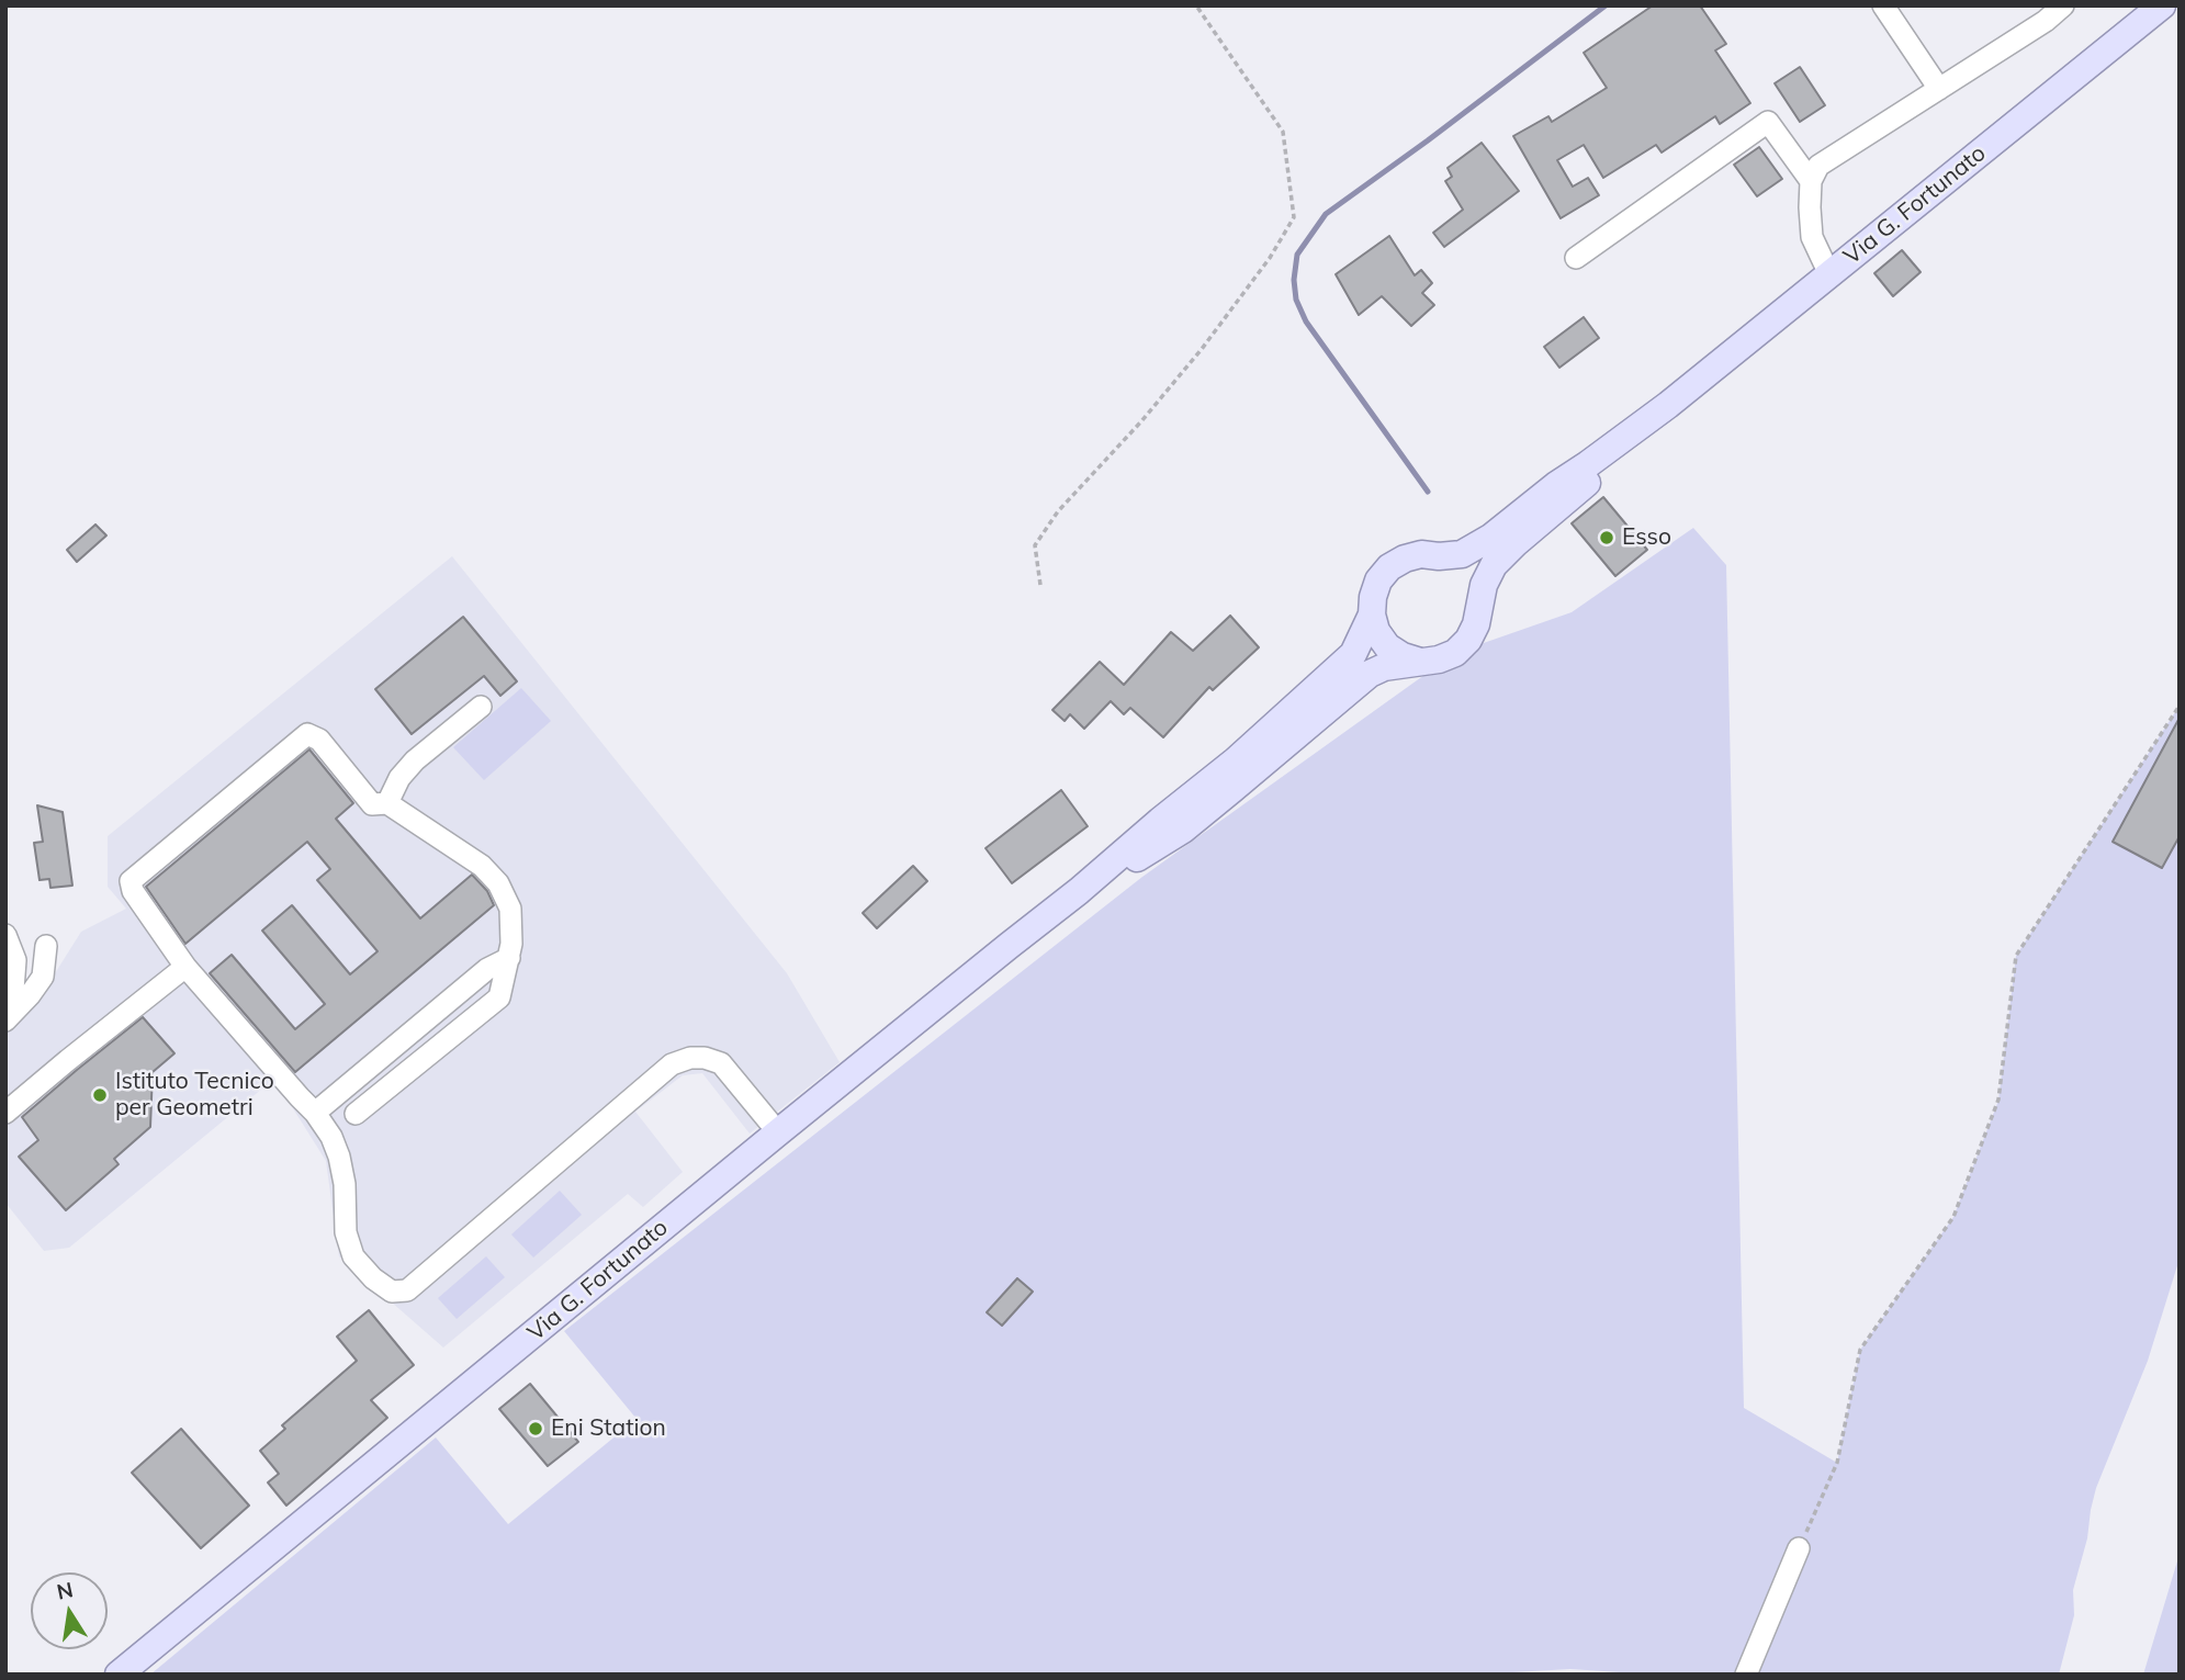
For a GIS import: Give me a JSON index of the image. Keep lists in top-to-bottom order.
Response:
{
  "streets": {
    "main road": ["Via G. Fortunato"]
  },
  "places": ["Esso", "Istituto Tecnico per Geometri", "Eni Station"],
  "north": "top"
}
